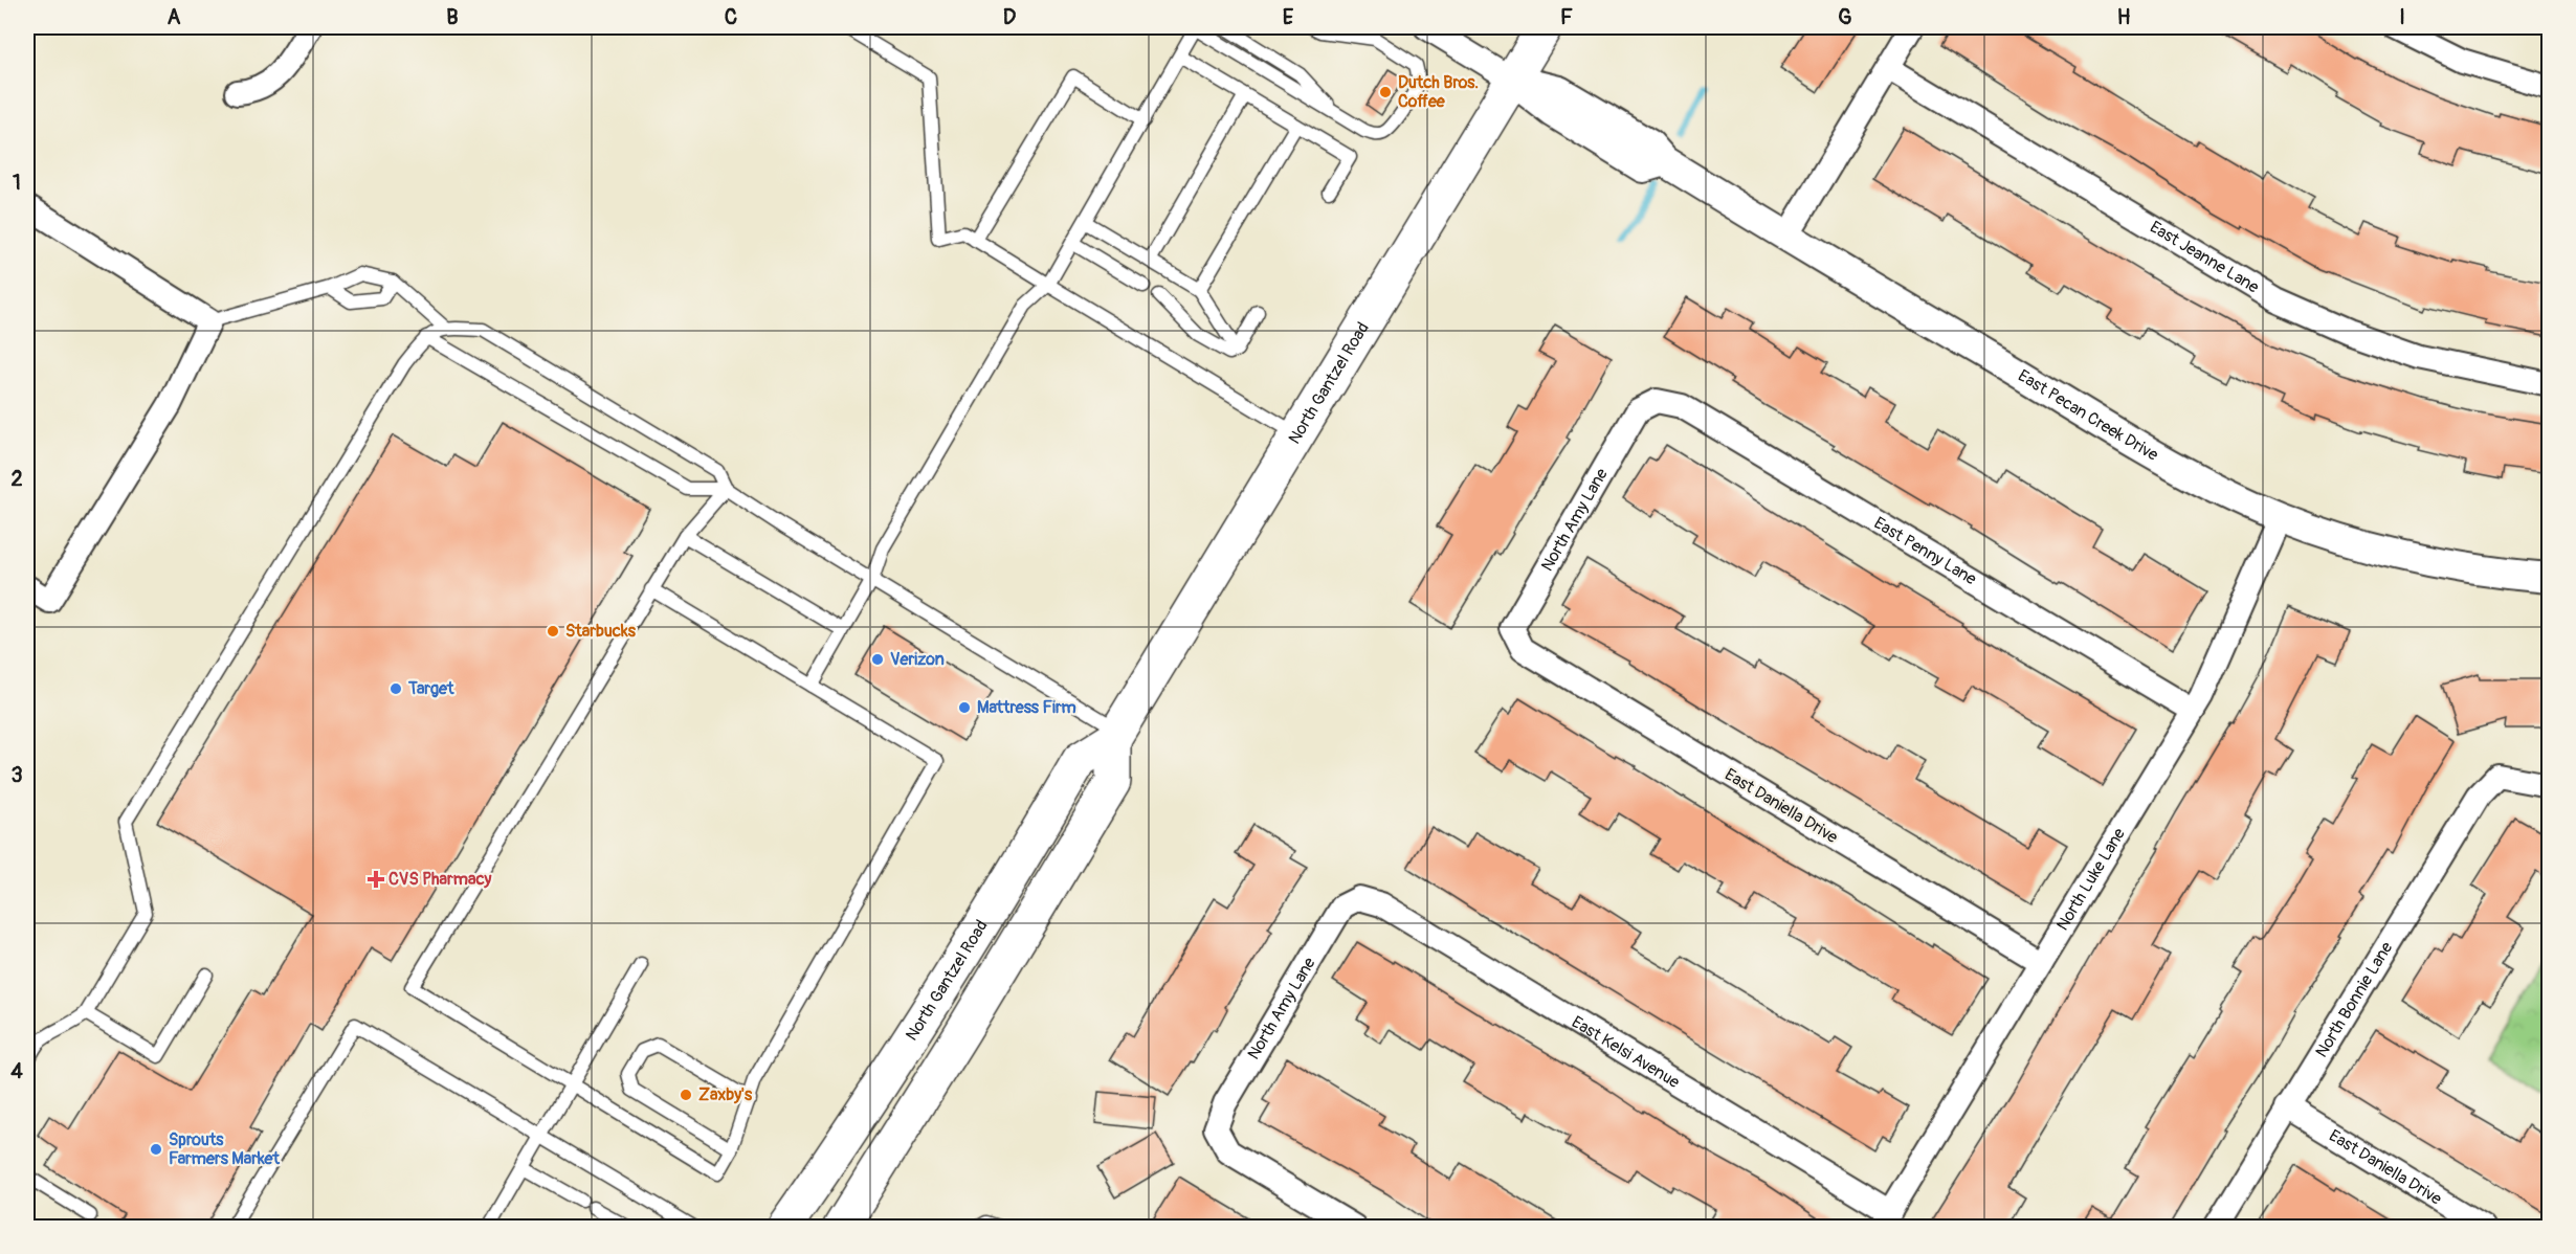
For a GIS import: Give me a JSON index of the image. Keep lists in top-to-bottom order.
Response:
{
  "streets": {
    "main road": ["North Gantzel Road"],
    "street": [
      "East Jeanne Lane",
      "East Pecan Creek Drive",
      "North Amy Lane",
      "East Penny Lane",
      "East Daniella Drive",
      "North Luke Lane",
      "North Bonnie Lane",
      "East Kelsi Avenue"
    ]
  },
  "crossings": [
    ["North Gantzel Road", "East Pecan Creek Drive"],
    ["East Pecan Creek Drive", "North Luke Lane"],
    ["North Amy Lane", "East Penny Lane"],
    ["North Amy Lane", "East Daniella Drive"],
    ["North Amy Lane", "East Kelsi Avenue"],
    ["East Penny Lane", "North Luke Lane"],
    ["East Daniella Drive", "North Luke Lane"],
    ["East Daniella Drive", "North Bonnie Lane"],
    ["North Luke Lane", "East Kelsi Avenue"]
  ],
  "places": {
    "other": [
      "Dutch Bros. Coffee",
      "Starbucks",
      "Verizon",
      "Target",
      "Mattress Firm",
      "Zaxby's",
      "Sprouts Farmers Market"
    ],
    "health": ["CVS Pharmacy"]
  },
  "grid": {
    "columns": [
      "A",
      "B",
      "C",
      "D",
      "E",
      "F",
      "G",
      "H",
      "I"
    ],
    "rows": [
      "1",
      "2",
      "3",
      "4"
    ]
  }
}
